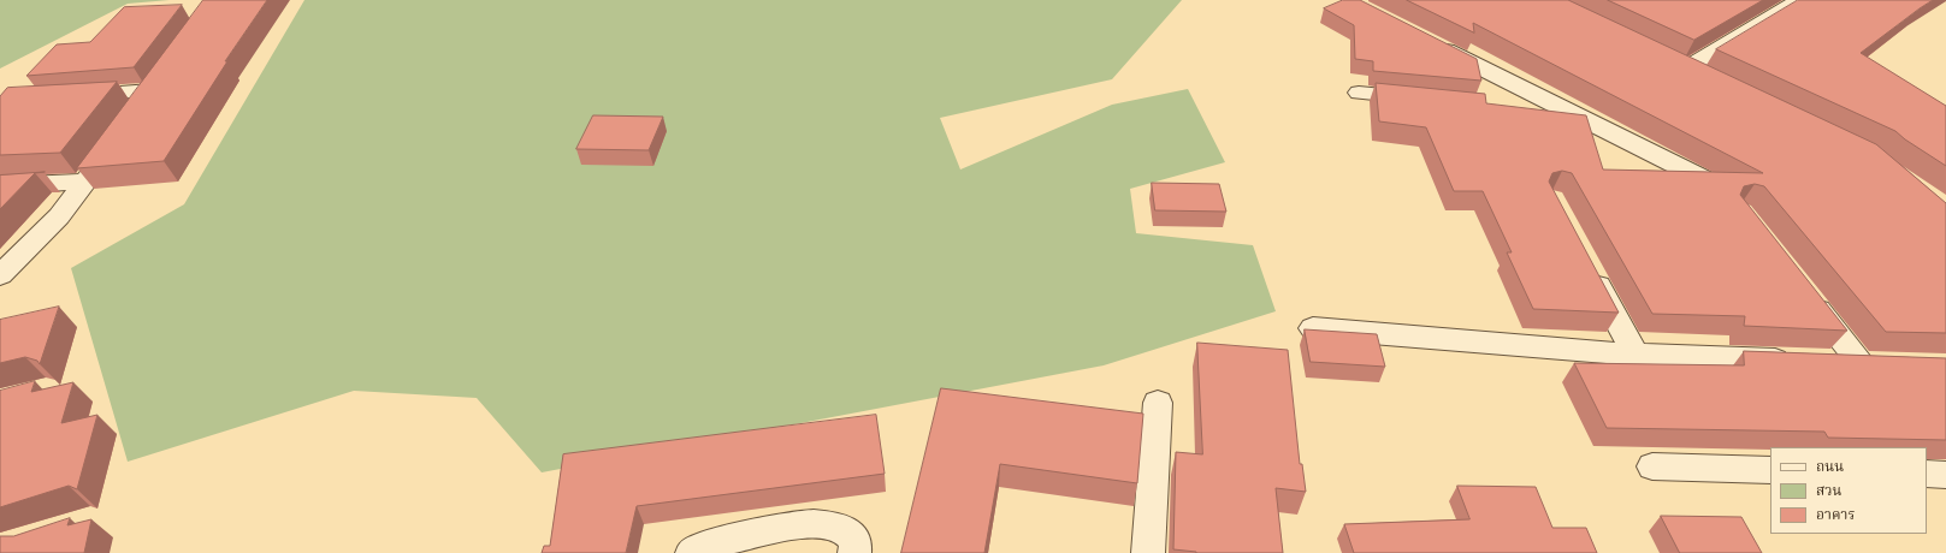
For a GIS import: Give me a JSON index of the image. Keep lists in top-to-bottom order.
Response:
{
  "legend": ["ถนน", "สวน", "อาคาร"]
}
